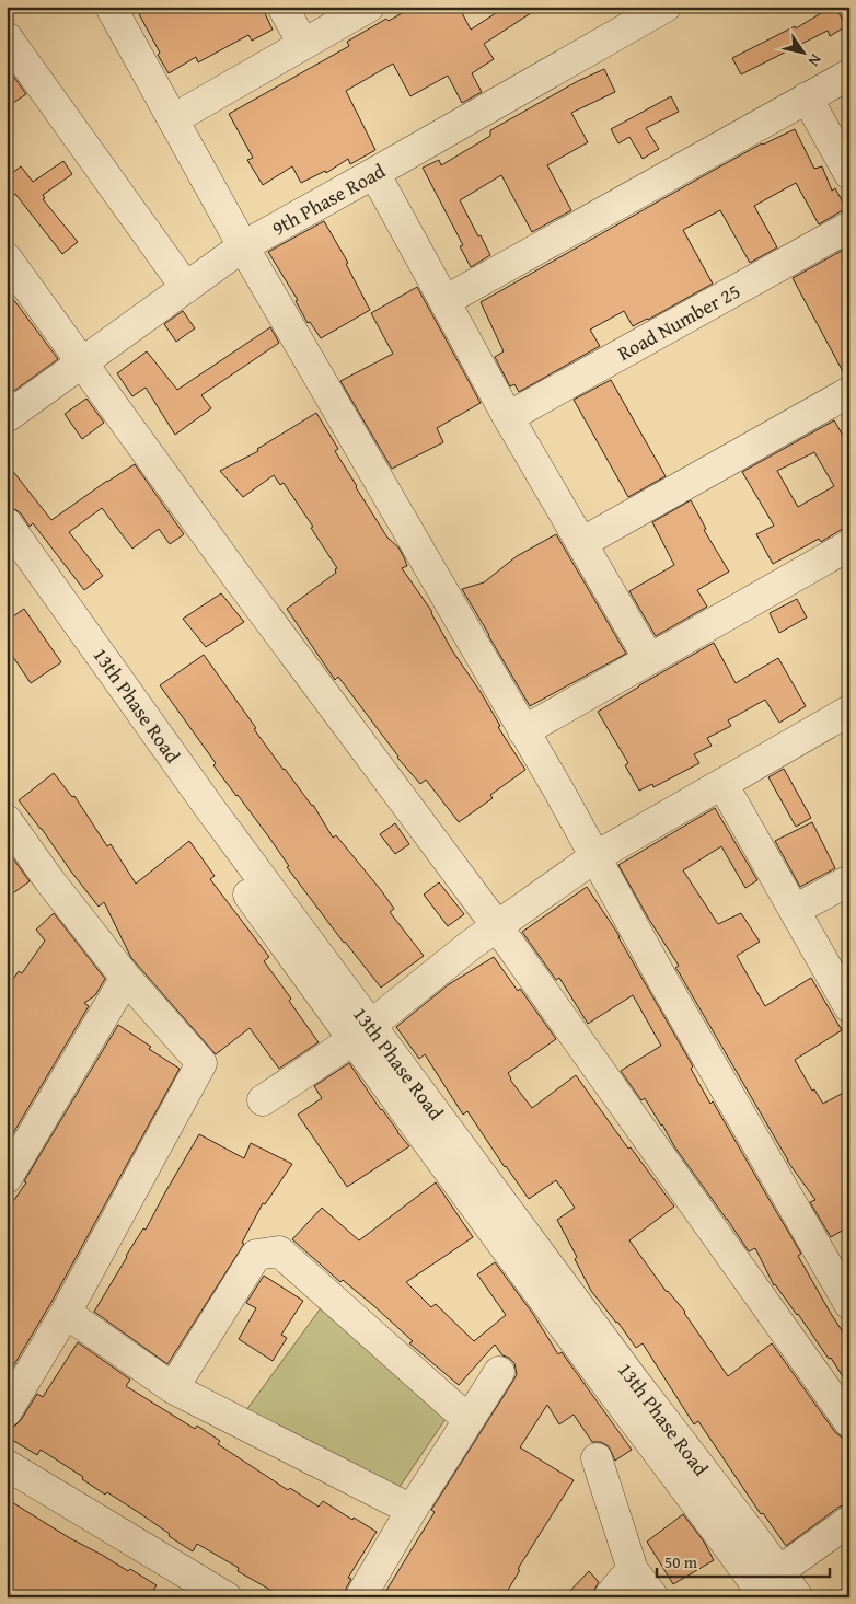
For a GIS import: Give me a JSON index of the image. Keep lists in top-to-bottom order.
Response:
{
  "streets": {
    "street": ["9th Phase Road", "Road Number 25", "13th Phase Road"]
  },
  "scale_bar": "50 m",
  "north": "bottom right"
}
